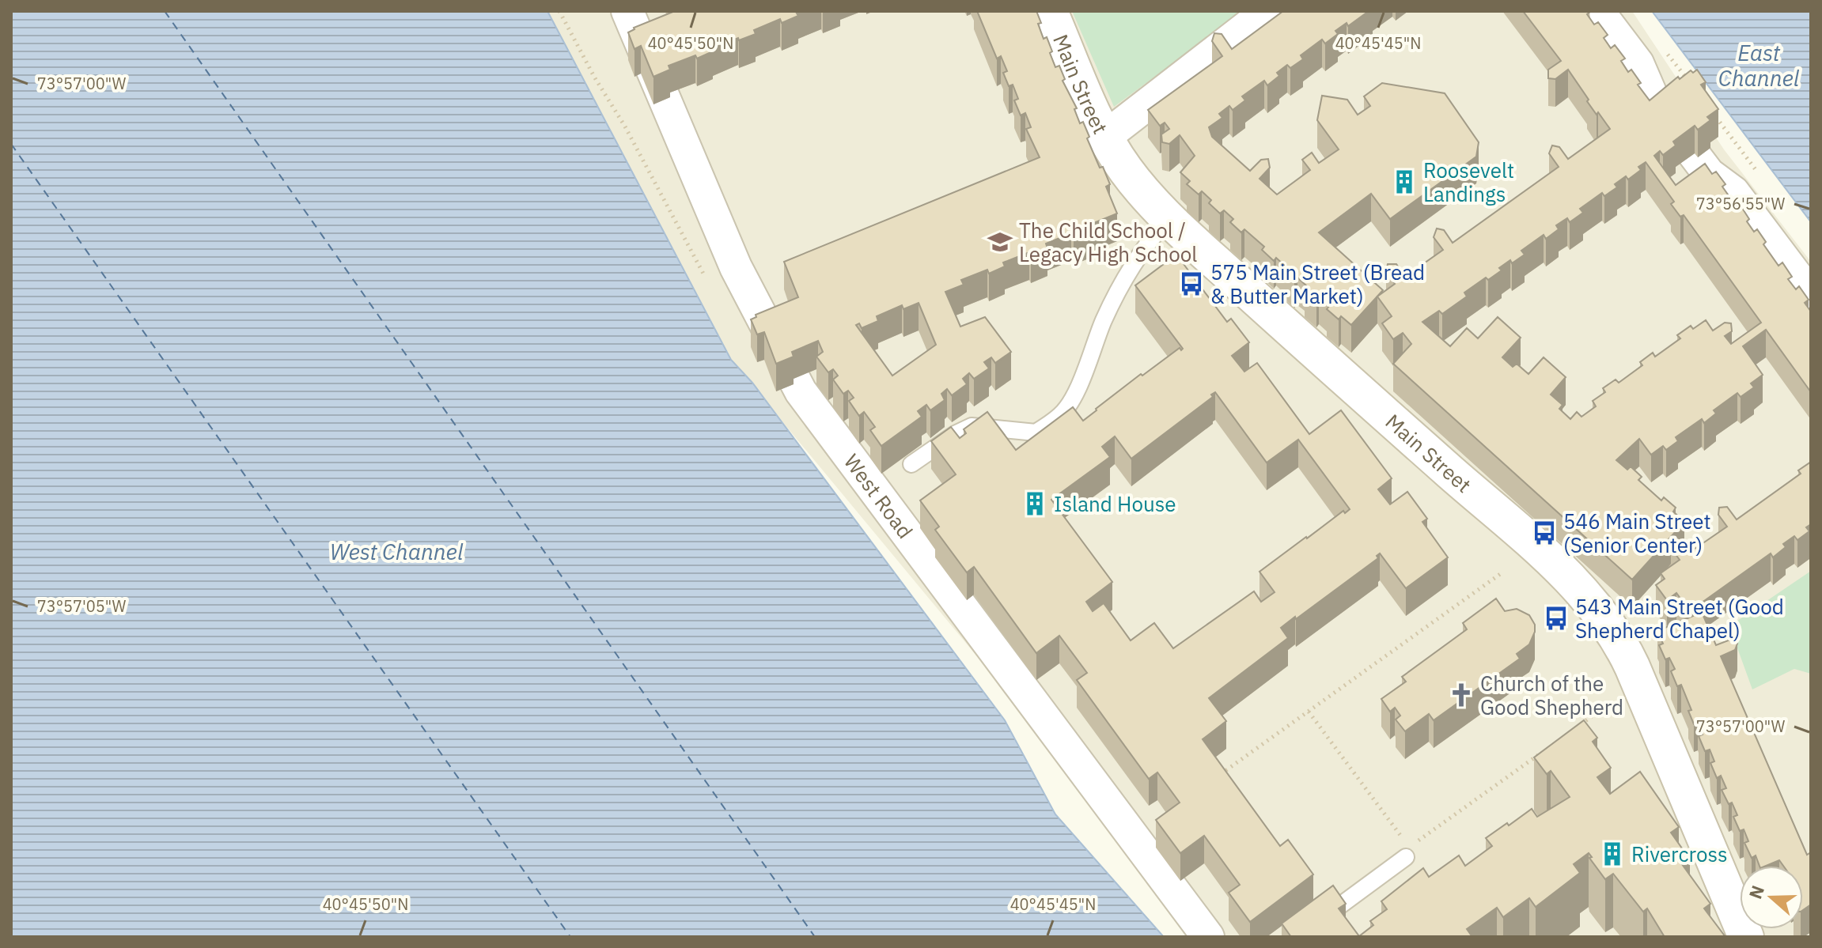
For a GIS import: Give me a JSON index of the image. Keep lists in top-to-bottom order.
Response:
{
  "streets": {
    "street": ["Main Street", "West Road"]
  },
  "water": ["East Channel", "West Channel"],
  "places": {
    "building": ["Roosevelt Landings", "Island House", "Rivercross"],
    "school or university": ["The Child School / Legacy High School"],
    "bus stop": ["575 Main Street (Bread & Butter Market)", "546 Main Street (Senior Center)", "543 Main Street (Good Shepherd Chapel)"],
    "church": ["Church of the Good Shepherd"]
  },
  "north": "left",
  "coordinates": [
    "40°45'50\"N",
    "40°45'45\"N",
    "73°57'00\"W",
    "73°56'55\"W",
    "73°57'05\"W"
  ]
}
